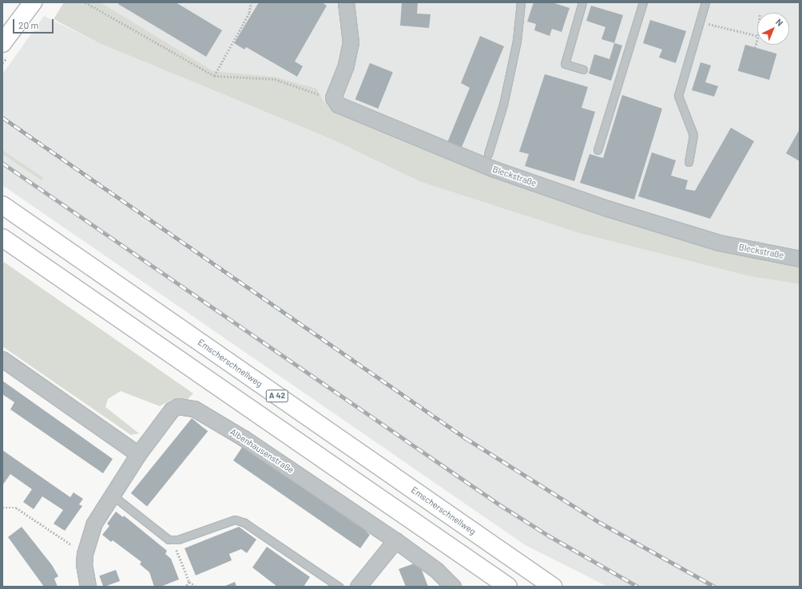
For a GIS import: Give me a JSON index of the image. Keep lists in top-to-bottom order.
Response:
{
  "streets": {
    "main road": ["Emscherschnellweg", "A 42"],
    "street": ["Bleckstraße", "Albenhausenstraße"]
  },
  "scale_bar": "20 m",
  "north": "top right"
}
